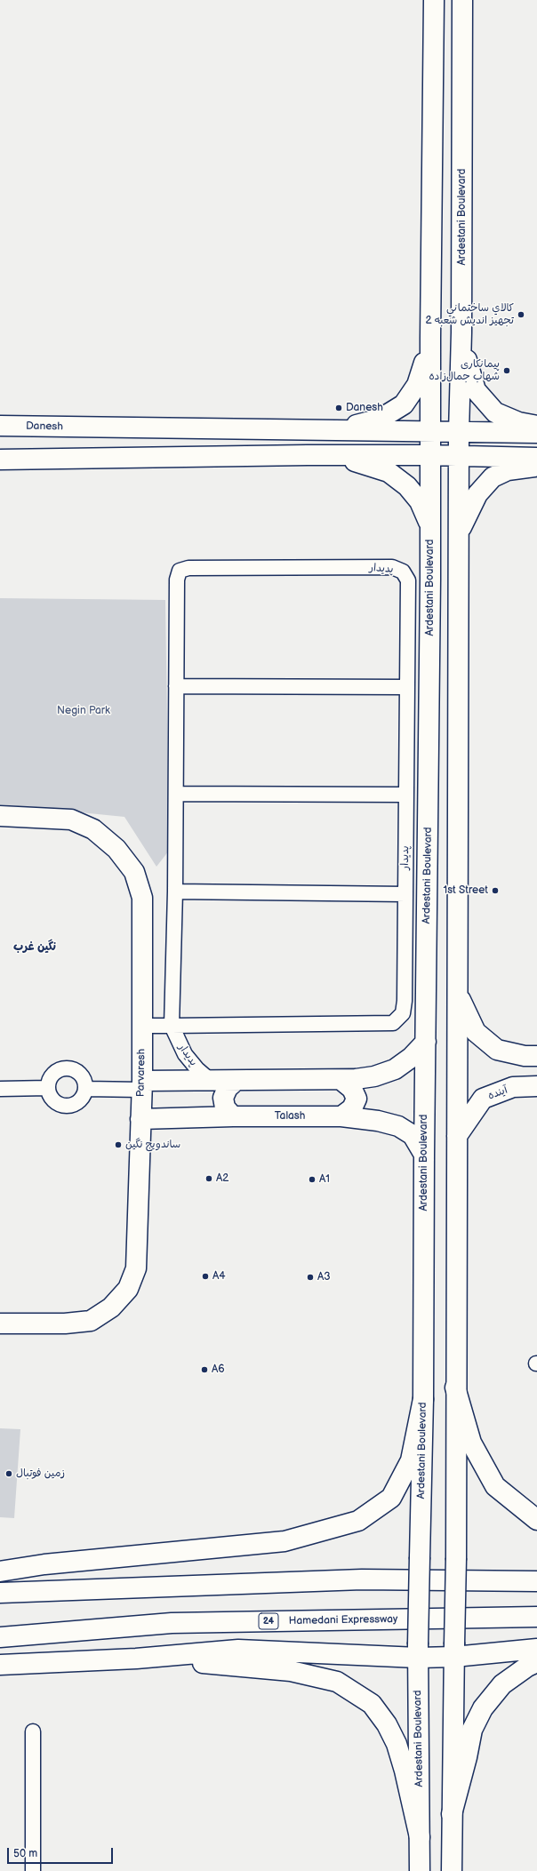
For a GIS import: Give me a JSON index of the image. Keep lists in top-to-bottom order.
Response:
{
  "streets": {
    "main road": [
      "Ardestani Boulevard",
      "Danesh",
      "Parvaresh",
      "آینده",
      "Talash",
      "Hamedani Expressway",
      "24"
    ],
    "street": ["پدیدار"]
  },
  "crossings": [
    ["Ardestani Boulevard", "Danesh"],
    ["Ardestani Boulevard", "Talash"],
    ["Parvaresh", "Talash"]
  ],
  "districts": ["نگین غرب"],
  "parks": ["Negin Park"],
  "places": [
    "كالاي ساختماني تجهيز انديش شعبه 2",
    "پیمانکاری شهاب جمال‌زاده",
    "Danesh",
    "1st Street",
    "ساندویج نگین",
    "A2",
    "A1",
    "A4",
    "A3",
    "A6",
    "زمین فوتبال"
  ],
  "scale_bar": "50 m"
}
